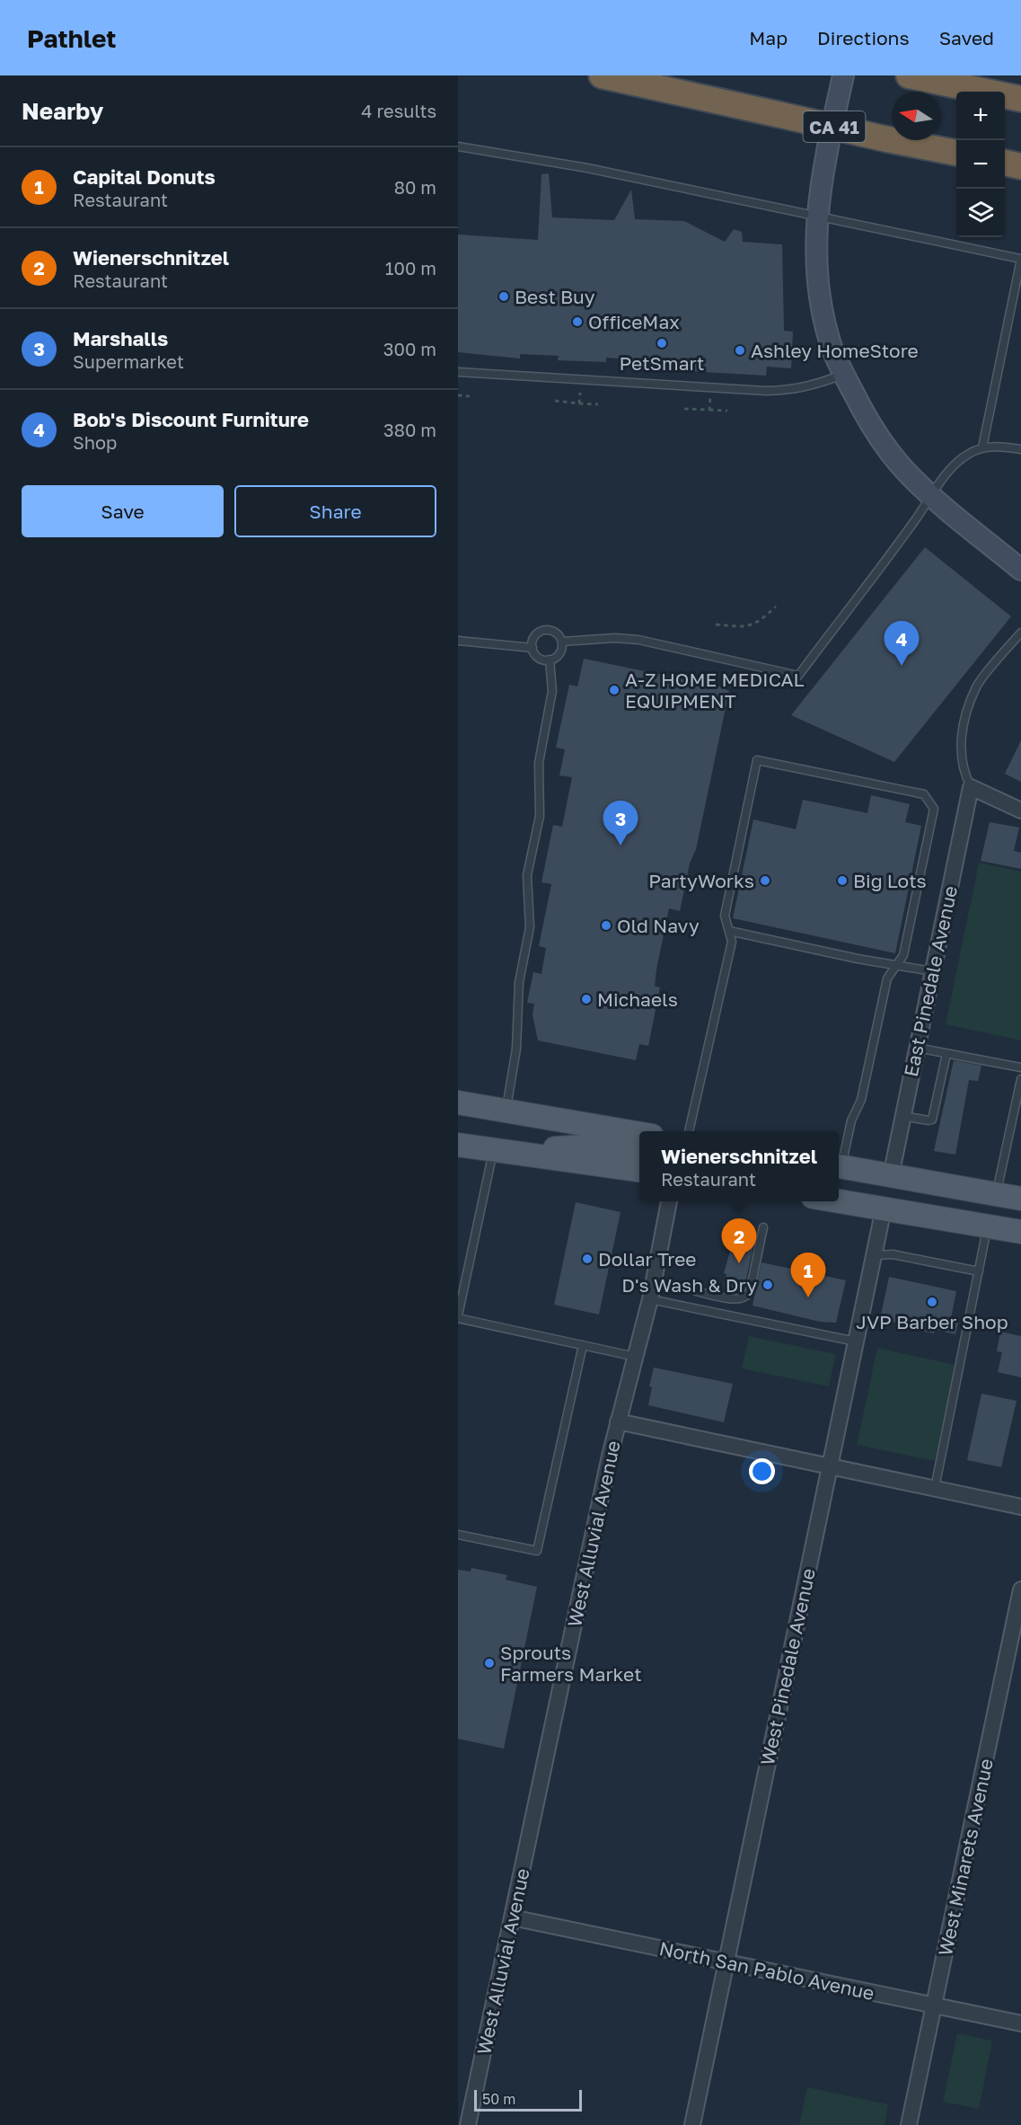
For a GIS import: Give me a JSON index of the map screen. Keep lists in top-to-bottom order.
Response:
{
  "streets": {
    "highway": ["CA 41"],
    "street": [
      "East Pinedale Avenue",
      "West Alluvial Avenue",
      "West Pinedale Avenue",
      "West Minarets Avenue",
      "North San Pablo Avenue"
    ]
  },
  "crossings": [
    ["West Alluvial Avenue", "North San Pablo Avenue"],
    ["West Pinedale Avenue", "North San Pablo Avenue"],
    ["West Minarets Avenue", "North San Pablo Avenue"]
  ],
  "places": [
    "Best Buy",
    "OfficeMax",
    "PetSmart",
    "Ashley HomeStore",
    "A-Z HOME MEDICAL EQUIPMENT",
    "PartyWorks",
    "Big Lots",
    "Old Navy",
    "Michaels",
    "Dollar Tree",
    "D's Wash & Dry",
    "JVP Barber Shop",
    "Sprouts Farmers Market"
  ],
  "scale_bar": "50 m",
  "north": "left",
  "page": {
    "header": "Pathlet",
    "nav": ["Map", "Directions", "Saved"],
    "heading": ["Nearby", "4 results"],
    "map_buttons": ["+", "−"],
    "list": [
      {
        "mark": "1",
        "name": "Capital Donuts",
        "note": "Restaurant",
        "value": "80 m"
      },
      {
        "mark": "2",
        "name": "Wienerschnitzel",
        "note": "Restaurant",
        "value": "100 m"
      },
      {
        "mark": "3",
        "name": "Marshalls",
        "note": "Supermarket",
        "value": "300 m"
      },
      {
        "mark": "4",
        "name": "Bob's Discount Furniture",
        "note": "Shop",
        "value": "380 m"
      }
    ],
    "buttons": ["Save", "Share"],
    "pins": [
      "4",
      "3",
      "2",
      "1"
    ],
    "popup": ["Wienerschnitzel", "Restaurant"],
    "scale": "50 m"
  }
}
